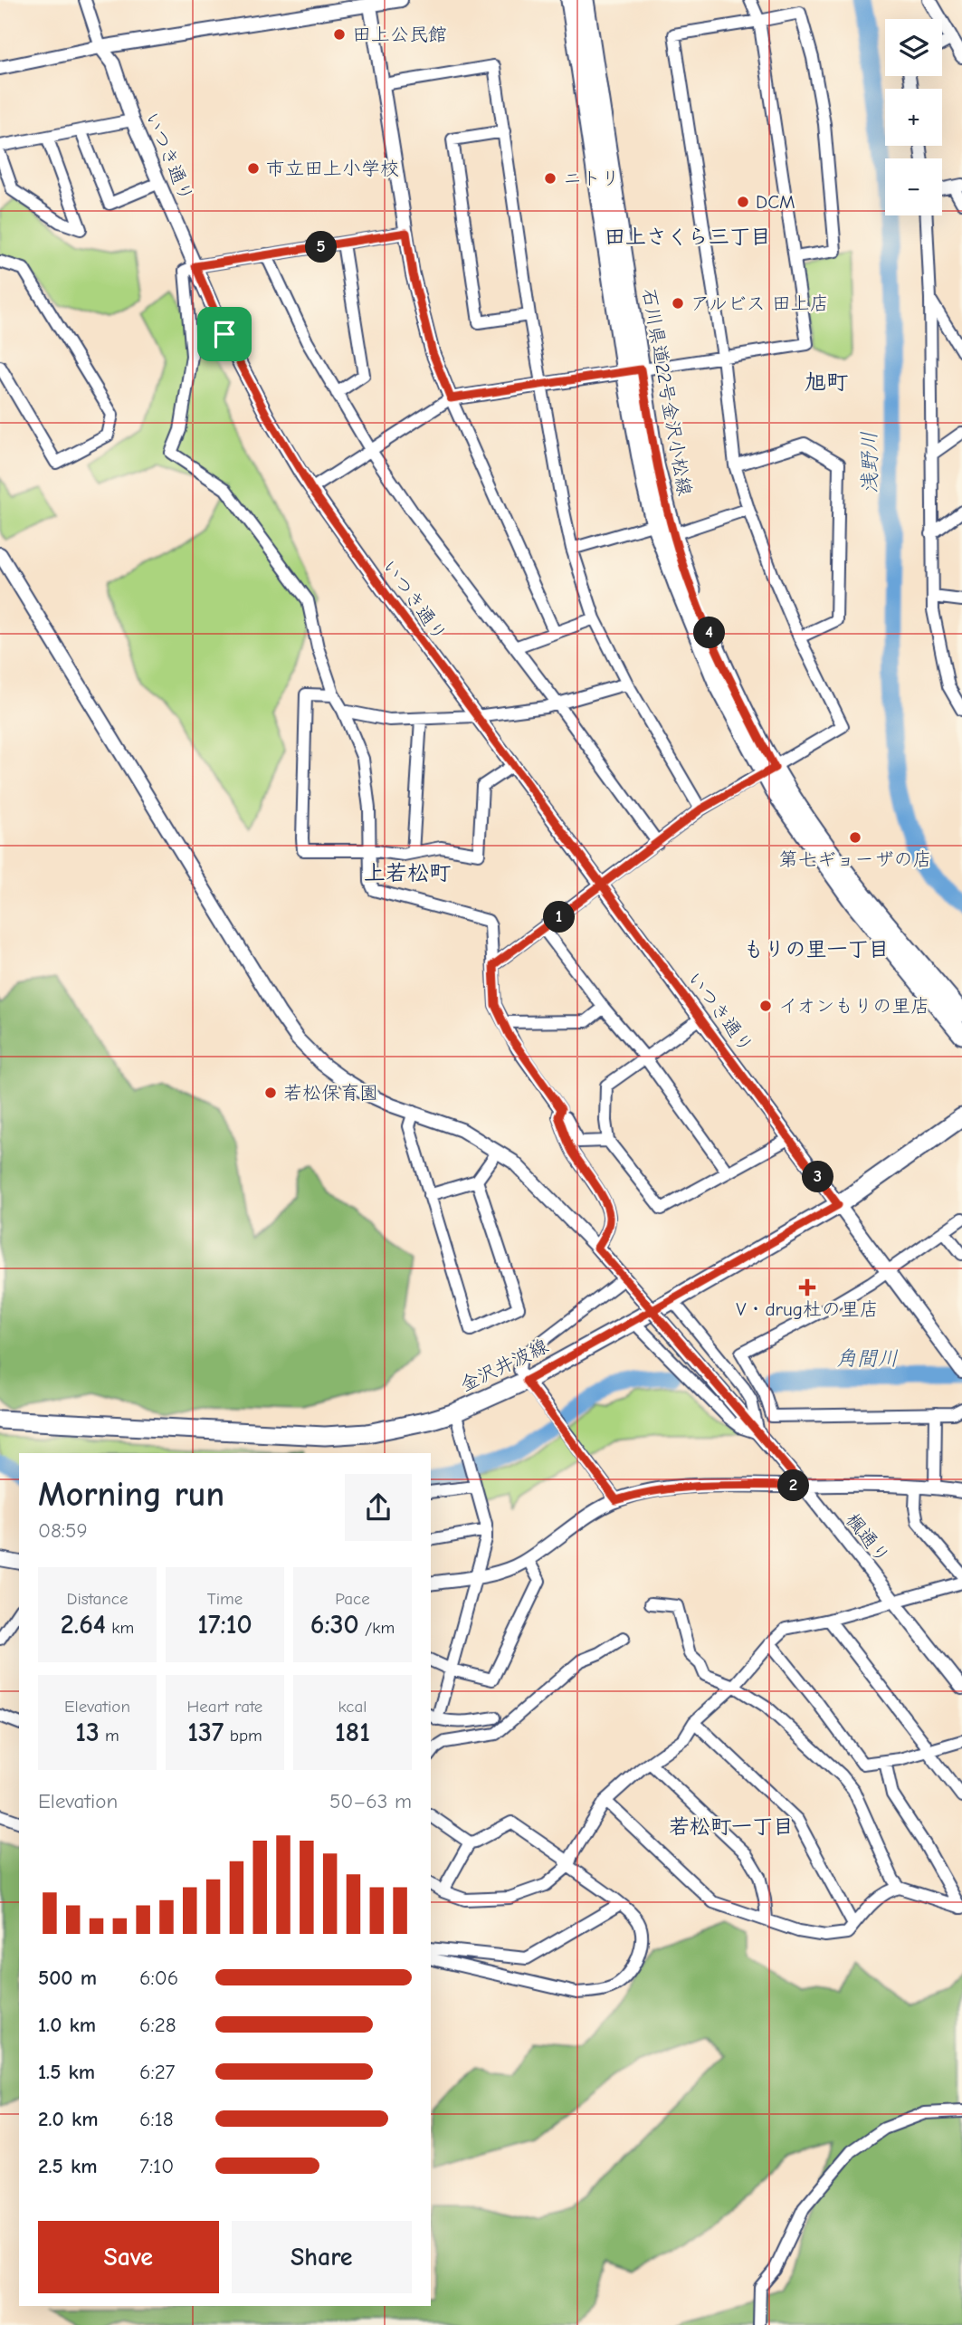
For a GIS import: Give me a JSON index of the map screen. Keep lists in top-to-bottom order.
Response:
{
  "streets": {
    "main road": ["石川県道22号金沢小松線", "金沢井波線"],
    "street": ["いつき通り", "楓通り"]
  },
  "crossings": [
    ["いつき通り", "金沢井波線"]
  ],
  "districts": [
    "田上さくら三丁目",
    "旭町",
    "上若松町",
    "もりの里一丁目",
    "若松町一丁目"
  ],
  "water": ["浅野川", "角間川"],
  "places": {
    "other": [
      "田上公民館",
      "市立田上小学校",
      "ニトリ",
      "DCM",
      "アルビス 田上店",
      "第七ギョーザの店",
      "イオンもりの里店",
      "若松保育園"
    ],
    "health": ["V・drug杜の里店"]
  },
  "page": {
    "map_buttons": ["+", "−"],
    "pins": [
      "5",
      "4",
      "1",
      "3",
      "2"
    ],
    "heading": ["Morning run", "08:59"],
    "stats": [
      ["Distance", "2.64 km"],
      ["Time", "17:10"],
      ["Pace", "6:30 /km"],
      ["Elevation", "13 m"],
      ["Heart rate", "137 bpm"],
      ["kcal", "181"]
    ],
    "chart": ["Elevation", "50–63 m"],
    "list": [
      {
        "name": "500 m",
        "note": "6:06"
      },
      {
        "name": "1.0 km",
        "note": "6:28"
      },
      {
        "name": "1.5 km",
        "note": "6:27"
      },
      {
        "name": "2.0 km",
        "note": "6:18"
      },
      {
        "name": "2.5 km",
        "note": "7:10"
      }
    ],
    "buttons": ["Save", "Share"]
  }
}
